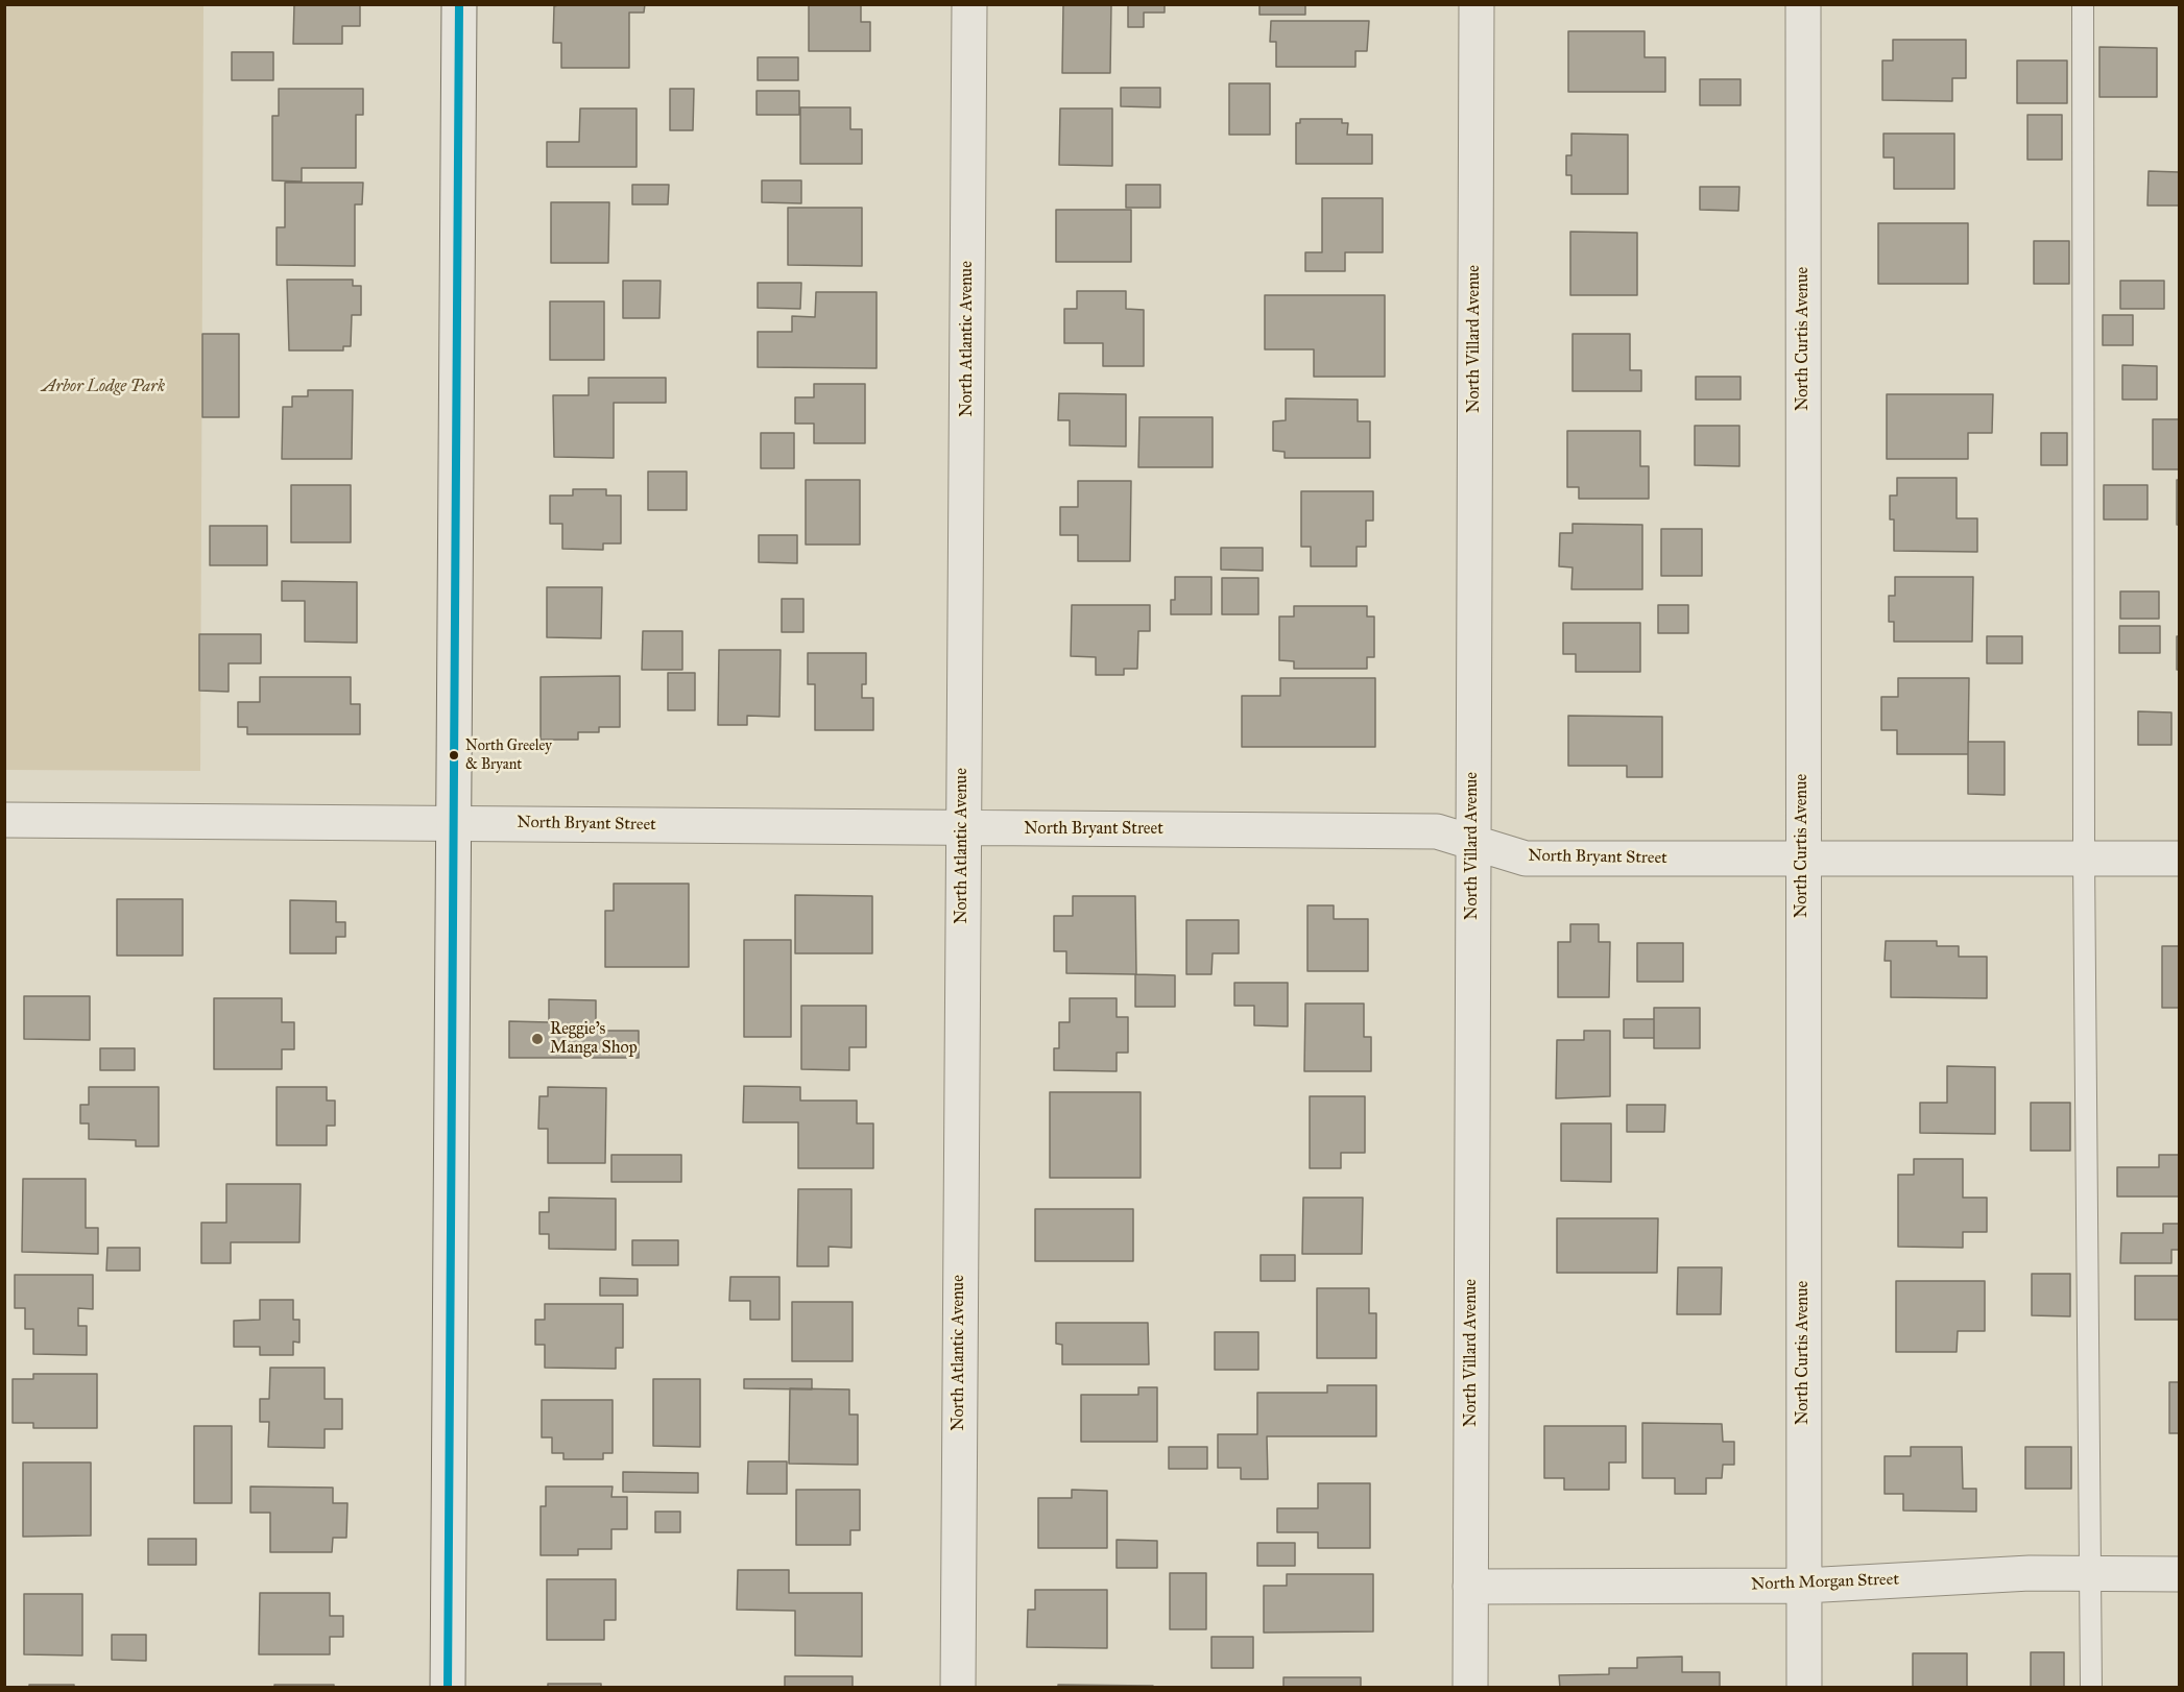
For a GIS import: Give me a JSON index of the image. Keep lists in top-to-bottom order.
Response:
{
  "streets": {
    "street": [
      "North Atlantic Avenue",
      "North Villard Avenue",
      "North Curtis Avenue",
      "North Bryant Street",
      "North Morgan Street"
    ]
  },
  "crossings": [
    ["North Atlantic Avenue", "North Bryant Street"],
    ["North Villard Avenue", "North Bryant Street"],
    ["North Villard Avenue", "North Morgan Street"],
    ["North Curtis Avenue", "North Bryant Street"],
    ["North Curtis Avenue", "North Morgan Street"]
  ],
  "parks": ["Arbor Lodge Park"],
  "places": ["North Greeley & Bryant", "Reggie's Manga Shop"]
}
